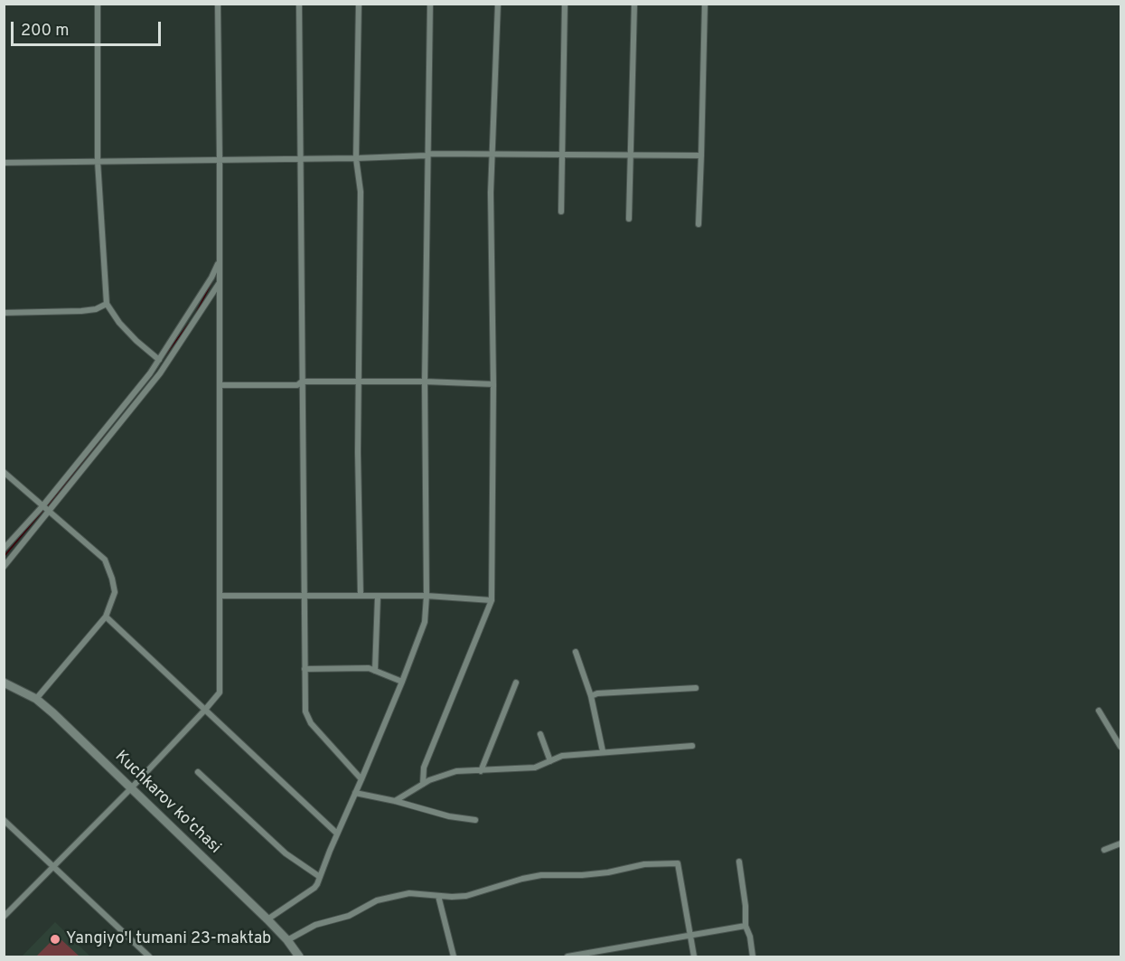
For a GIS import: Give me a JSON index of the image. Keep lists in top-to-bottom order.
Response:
{
  "streets": {
    "main road": ["Kuchkarov ko'chasi"]
  },
  "places": ["Yangiyo'l tumani 23-maktab"],
  "scale_bar": "200 m"
}
